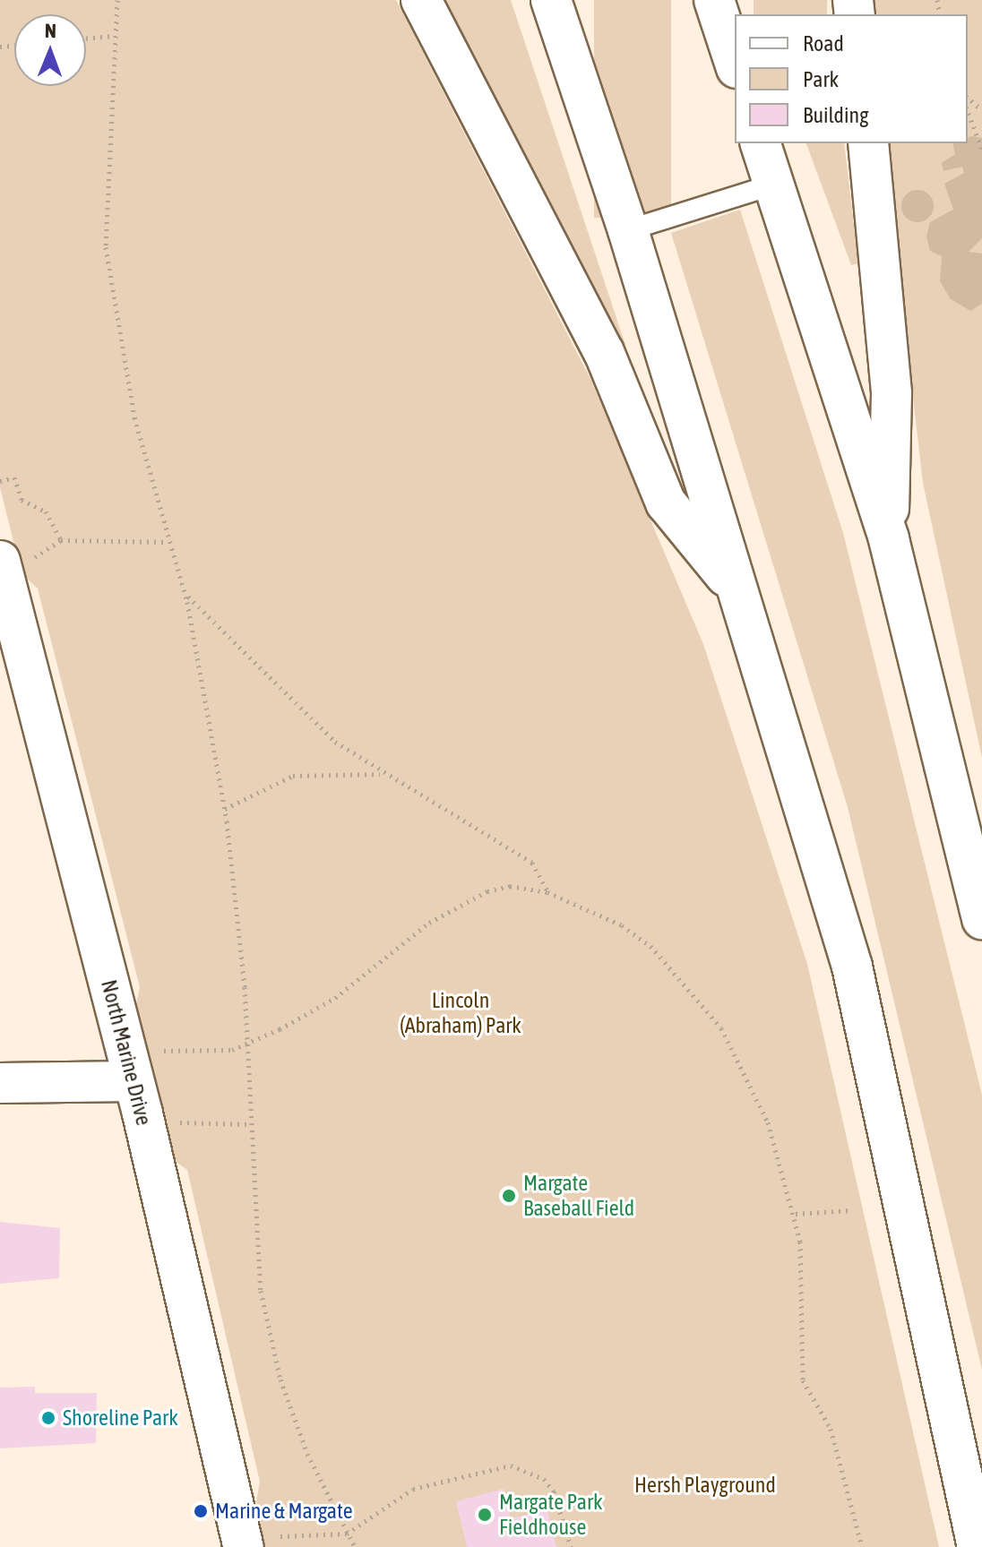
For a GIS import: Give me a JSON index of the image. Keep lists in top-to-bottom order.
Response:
{
  "streets": {
    "main road": ["North Marine Drive"]
  },
  "parks": ["Lincoln (Abraham) Park", "Hersh Playground"],
  "places": [
    "Margate Baseball Field",
    "Shoreline Park",
    "Marine & Margate",
    "Margate Park Fieldhouse"
  ],
  "legend": ["Road", "Park", "Building"],
  "north": "top"
}
